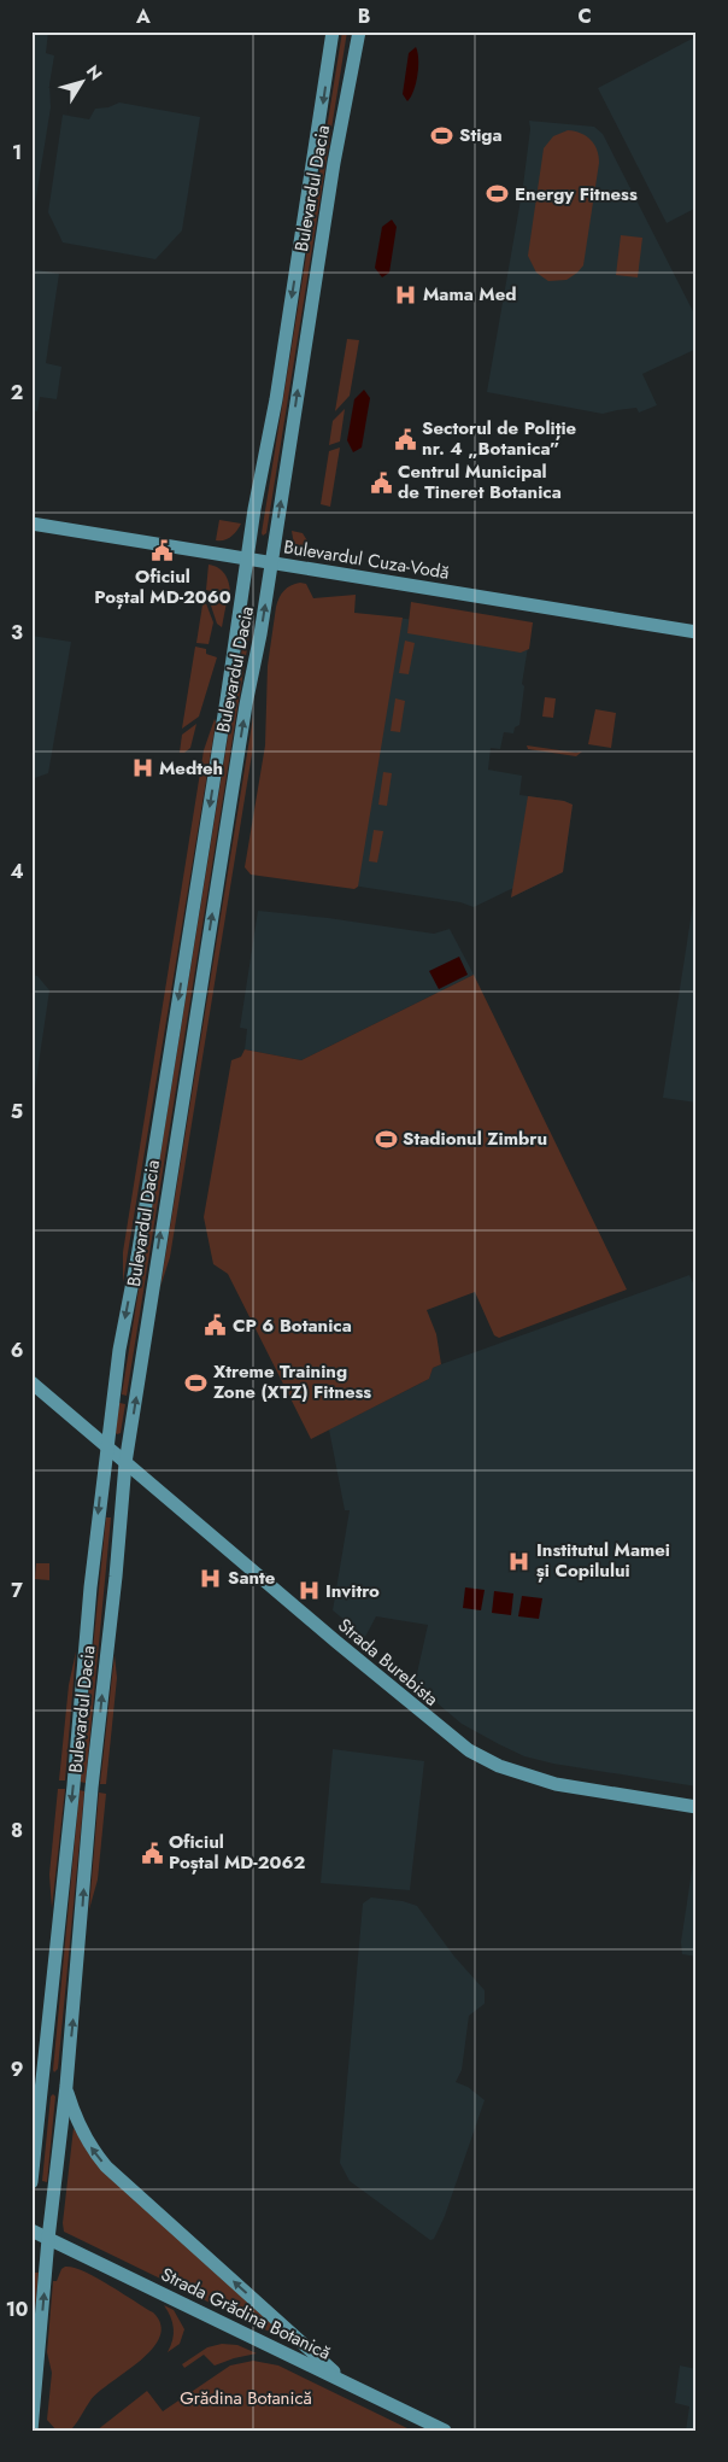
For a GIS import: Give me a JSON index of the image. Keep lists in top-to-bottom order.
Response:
{
  "streets": {
    "main road": [
      "Bulevardul Dacia",
      "Bulevardul Cuza-Vodă",
      "Strada Burebista",
      "Strada Grădina Botanică"
    ]
  },
  "crossings": [
    ["Bulevardul Dacia", "Bulevardul Cuza-Vodă"],
    ["Bulevardul Dacia", "Strada Burebista"],
    ["Bulevardul Dacia", "Strada Grădina Botanică"]
  ],
  "parks": ["Grădina Botanică"],
  "places": {
    "sports": [
      "Stiga",
      "Energy Fitness",
      "Stadionul Zimbru",
      "Xtreme Training Zone (XTZ) Fitness"
    ],
    "hospital": [
      "Mama Med",
      "Medteh",
      "Institutul Mamei și Copilului",
      "Sante",
      "Invitro"
    ],
    "public building": [
      "Sectorul de Poliție nr. 4 „Botanica”",
      "Centrul Municipal de Tineret Botanica",
      "Oficiul Poștal MD-2060",
      "CP 6 Botanica",
      "Oficiul Poștal MD-2062"
    ]
  },
  "north": "top right",
  "grid": {
    "columns": ["A", "B", "C"],
    "rows": [
      "1",
      "2",
      "3",
      "4",
      "5",
      "6",
      "7",
      "8",
      "9",
      "10"
    ]
  }
}
